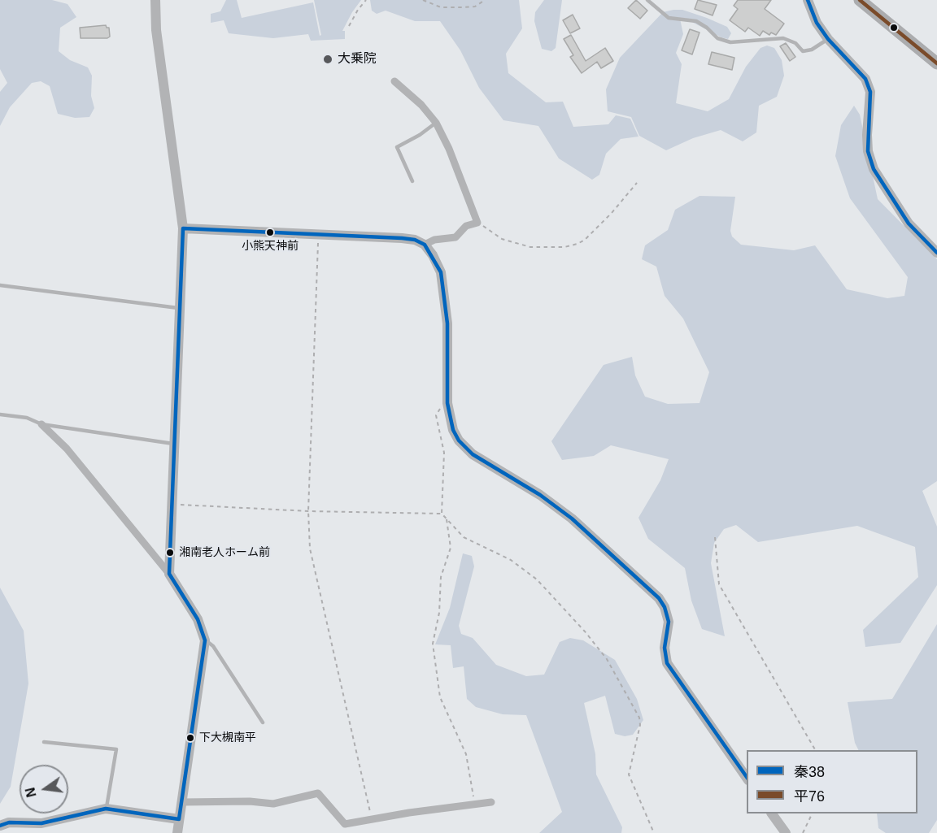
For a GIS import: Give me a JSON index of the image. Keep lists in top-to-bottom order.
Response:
{
  "places": [
    "大乗院",
    "小熊天神前",
    "湘南老人ホーム前",
    "下大槻南平"
  ],
  "lines": ["transit line 秦38", "transit line 平76"],
  "legend": ["秦38", "平76"],
  "north": "left"
}
